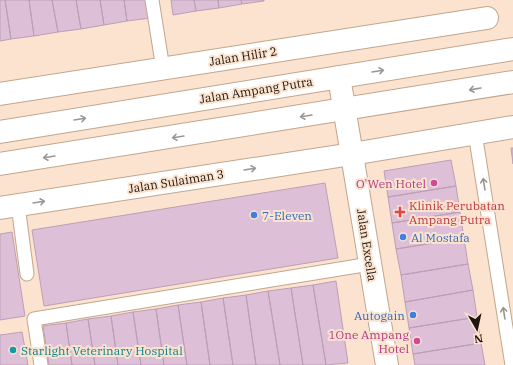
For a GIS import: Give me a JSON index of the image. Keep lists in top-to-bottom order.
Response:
{
  "streets": {
    "street": [
      "Jalan Hilir 2",
      "Jalan Ampang Putra",
      "Jalan Sulaiman 3",
      "Jalan Excella"
    ]
  },
  "crossings": [
    ["Jalan Ampang Putra", "Jalan Excella"],
    ["Jalan Sulaiman 3", "Jalan Excella"]
  ],
  "places": {
    "other": [
      "O'Wen Hotel",
      "7-Eleven",
      "Al Mostafa",
      "Autogain",
      "1One Ampang Hotel",
      "Starlight Veterinary Hospital"
    ],
    "health": ["Klinik Perubatan Ampang Putra"]
  },
  "north": "bottom"
}
